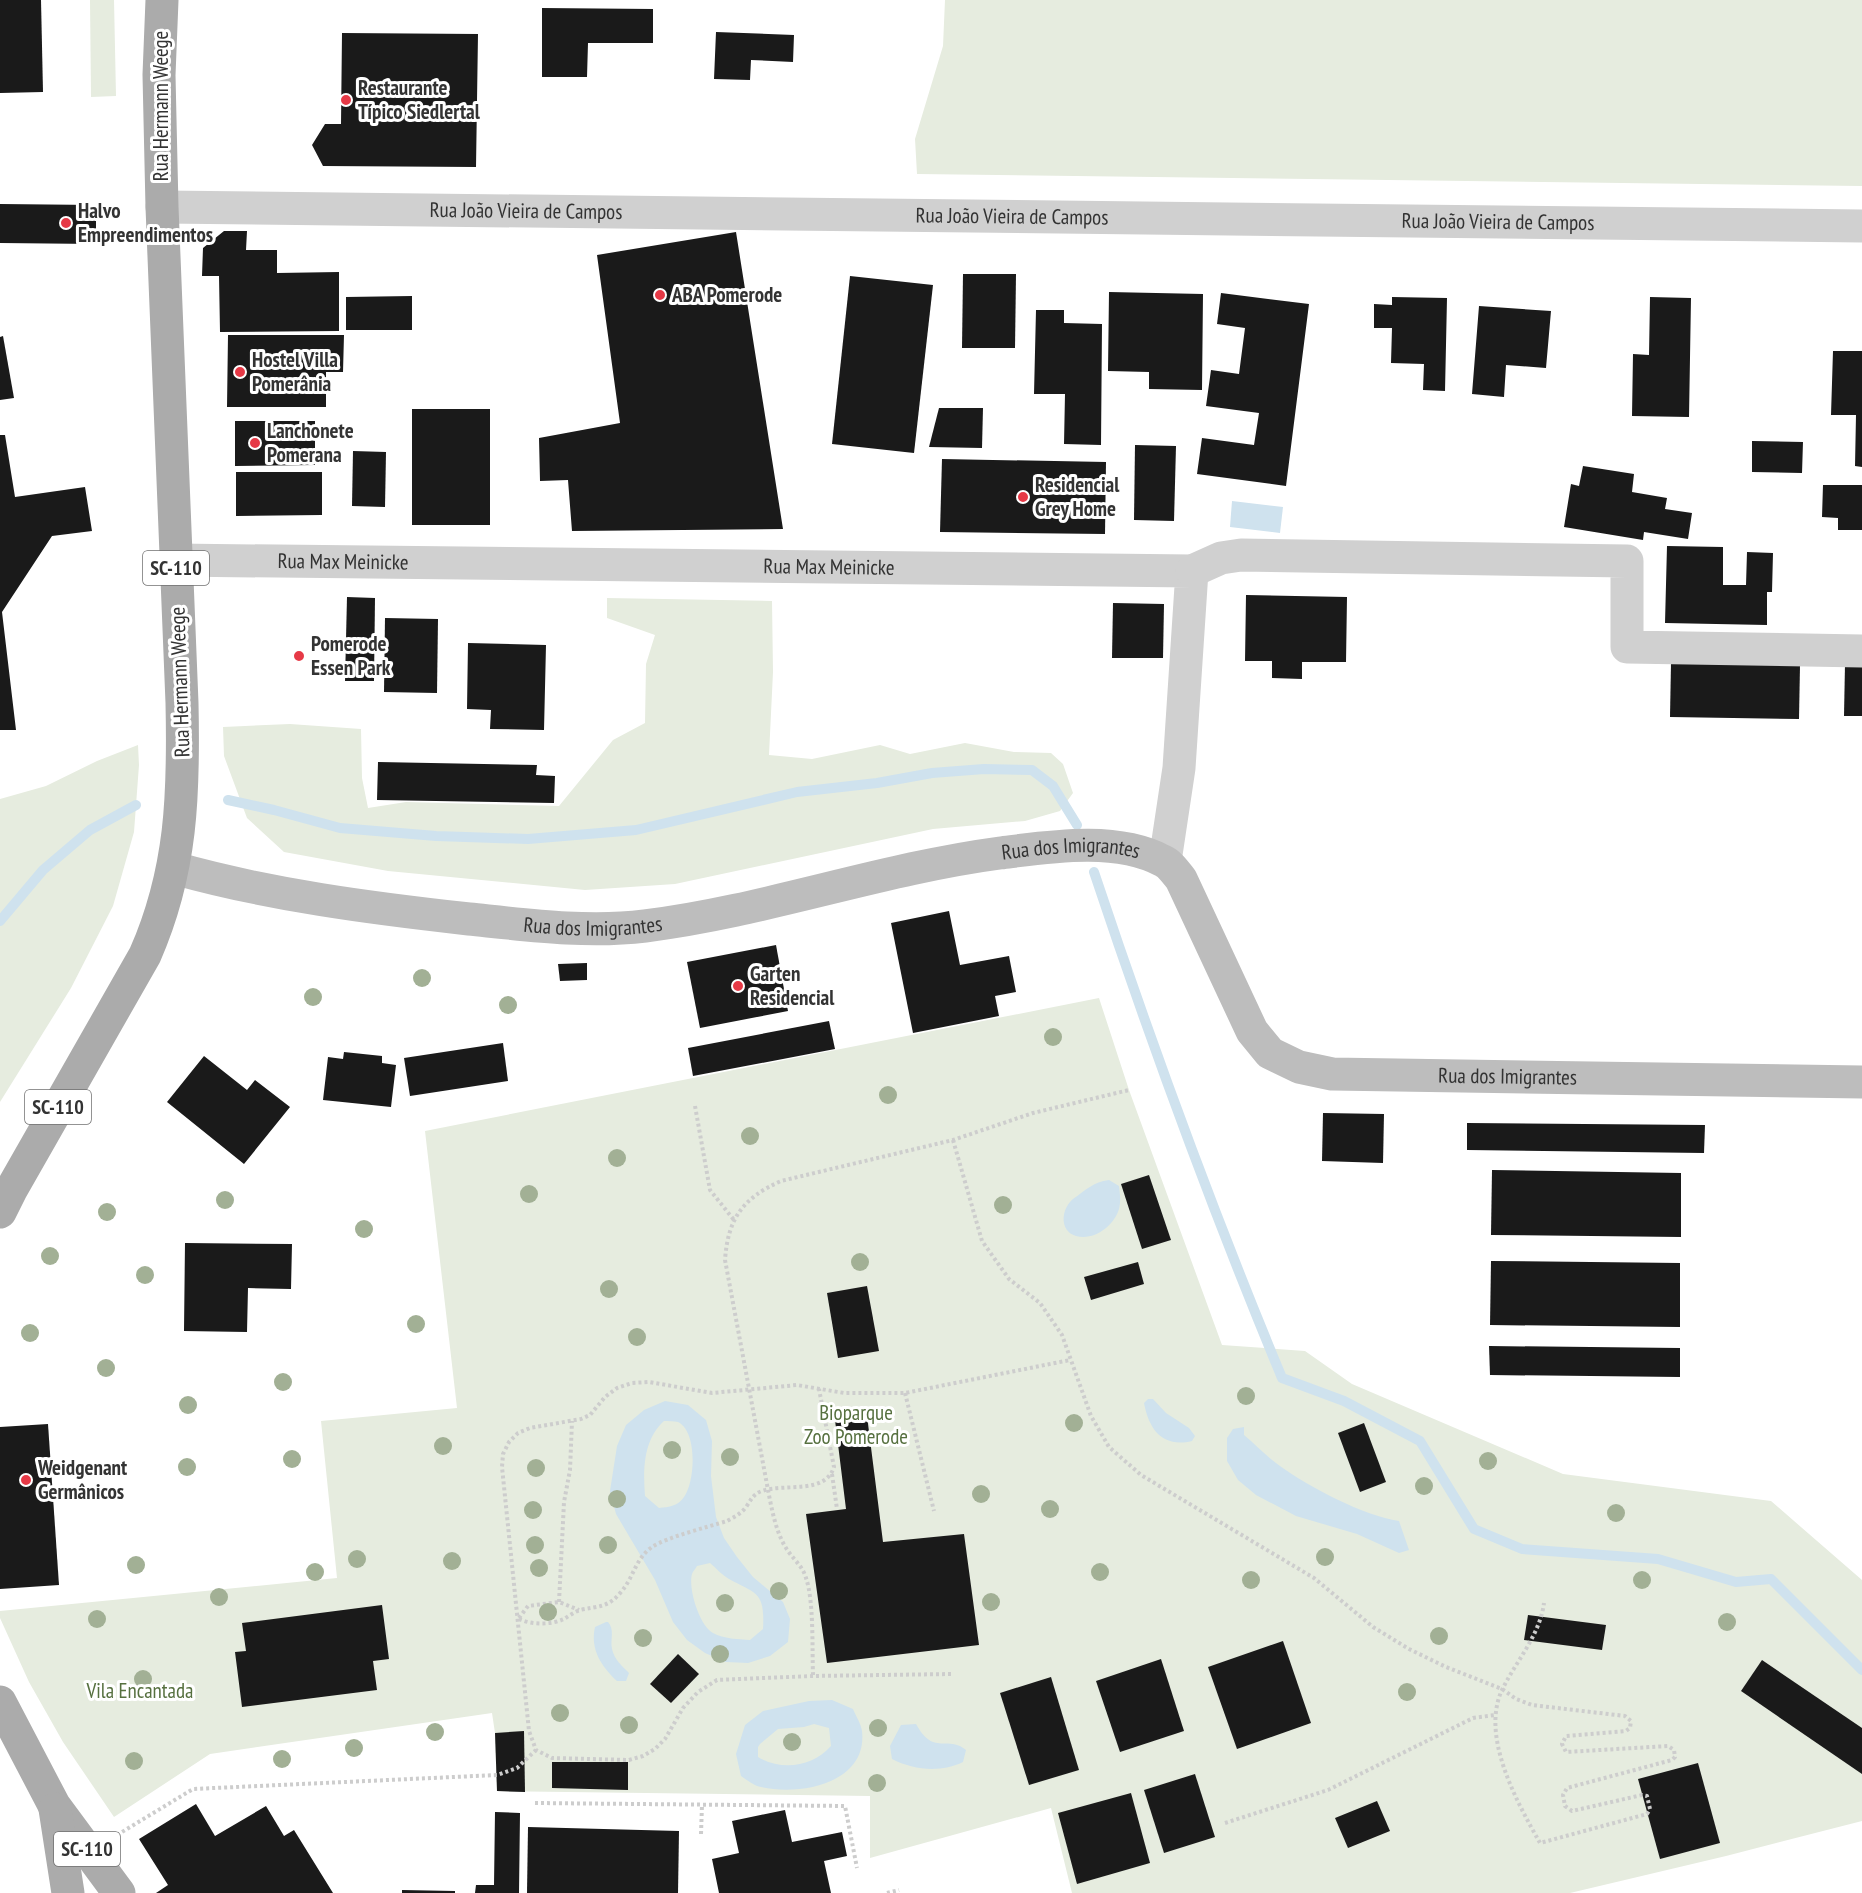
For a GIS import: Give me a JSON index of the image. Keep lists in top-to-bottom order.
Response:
{
  "streets": {
    "main road": ["Rua Hermann Weege", "SC-110"],
    "street": ["Rua João Vieira de Campos", "Rua Max Meinicke", "Rua dos Imigrantes"]
  },
  "crossings": [
    ["Rua Hermann Weege", "Rua João Vieira de Campos"],
    ["Rua Hermann Weege", "Rua Max Meinicke"],
    ["Rua Hermann Weege", "Rua dos Imigrantes"]
  ],
  "parks": ["Bioparque Zoo Pomerode", "Vila Encantada"],
  "places": [
    "Restaurante Típico Siedlertal",
    "Halvo Empreendimentos",
    "ABA Pomerode",
    "Hostel Villa Pomerânia",
    "Lanchonete Pomerana",
    "Residencial Grey Home",
    "Pomerode Essen Park",
    "Garten Residencial",
    "Weidgenant Germânicos"
  ]
}
